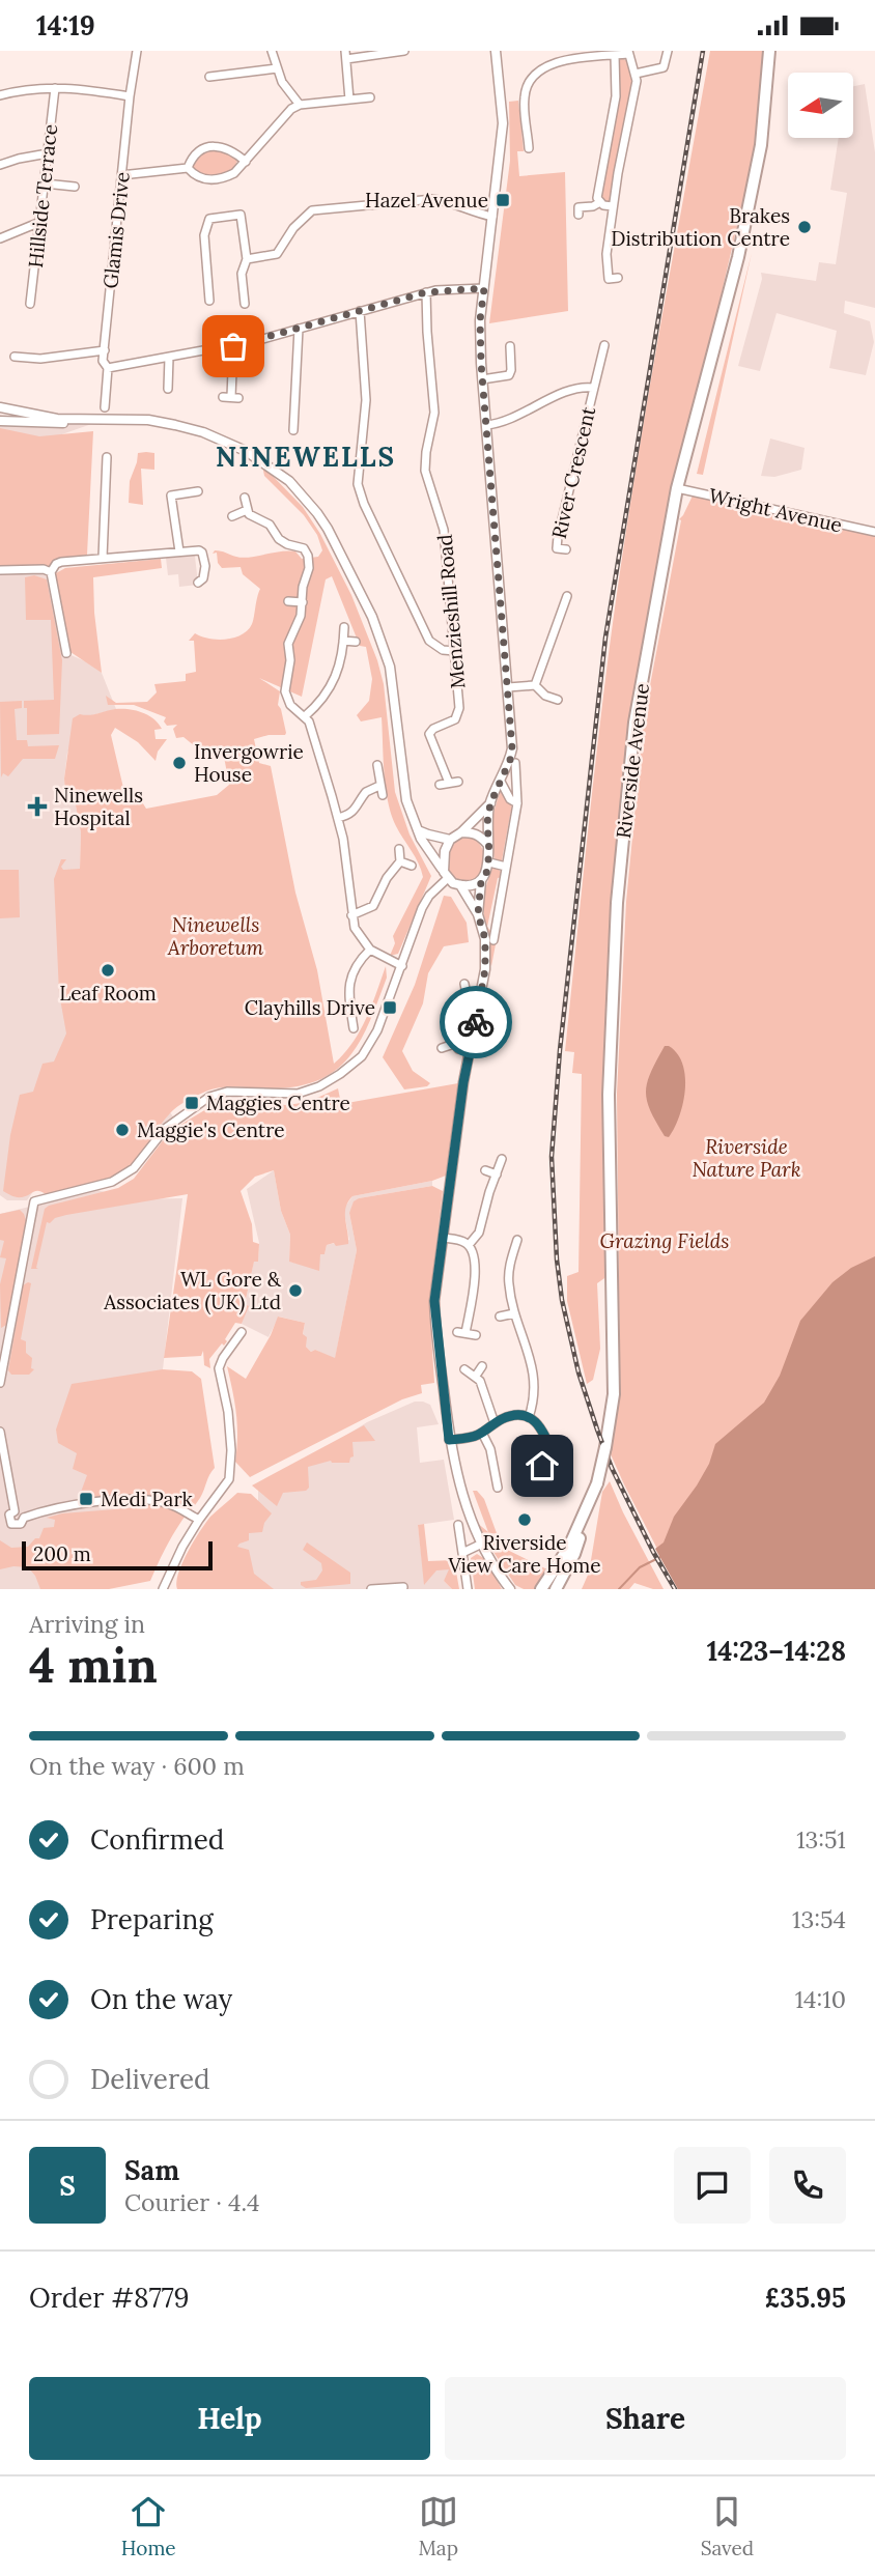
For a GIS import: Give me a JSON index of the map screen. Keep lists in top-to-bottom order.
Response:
{
  "streets": {
    "main road": ["Riverside Avenue"],
    "street": [
      "Hillside Terrace",
      "Glamis Drive",
      "River Crescent",
      "Wright Avenue",
      "Menzieshill Road"
    ]
  },
  "crossings": [
    ["Wright Avenue", "Riverside Avenue"]
  ],
  "districts": ["NINEWELLS"],
  "parks": ["Ninewells Arboretum", "Riverside Nature Park", "Grazing Fields"],
  "places": {
    "transit": [
      "Hazel Avenue",
      "Clayhills Drive",
      "Maggies Centre",
      "Medi Park"
    ],
    "other": [
      "Brakes Distribution Centre",
      "Invergowrie House",
      "Leaf Room",
      "Maggie's Centre",
      "WL Gore & Associates (UK) Ltd",
      "Riverside View Care Home"
    ],
    "health": ["Ninewells Hospital"]
  },
  "scale_bar": "200 m",
  "north": "left",
  "page": {
    "status": "14:19",
    "scale": "200 m",
    "heading": ["4 min", "Arriving in", "14:23–14:28"],
    "panel": [
      "Sam",
      "Courier · 4.4",
      "Order #8779",
      "£35.95"
    ],
    "bar": "On the way · 600 m",
    "list": [
      ["Confirmed", "13:51"],
      ["Preparing", "13:54"],
      ["On the way", "14:10"],
      "Delivered"
    ],
    "round": "S",
    "buttons": ["Help", "Share"],
    "tabs": ["Home", "Map", "Saved"]
  }
}
